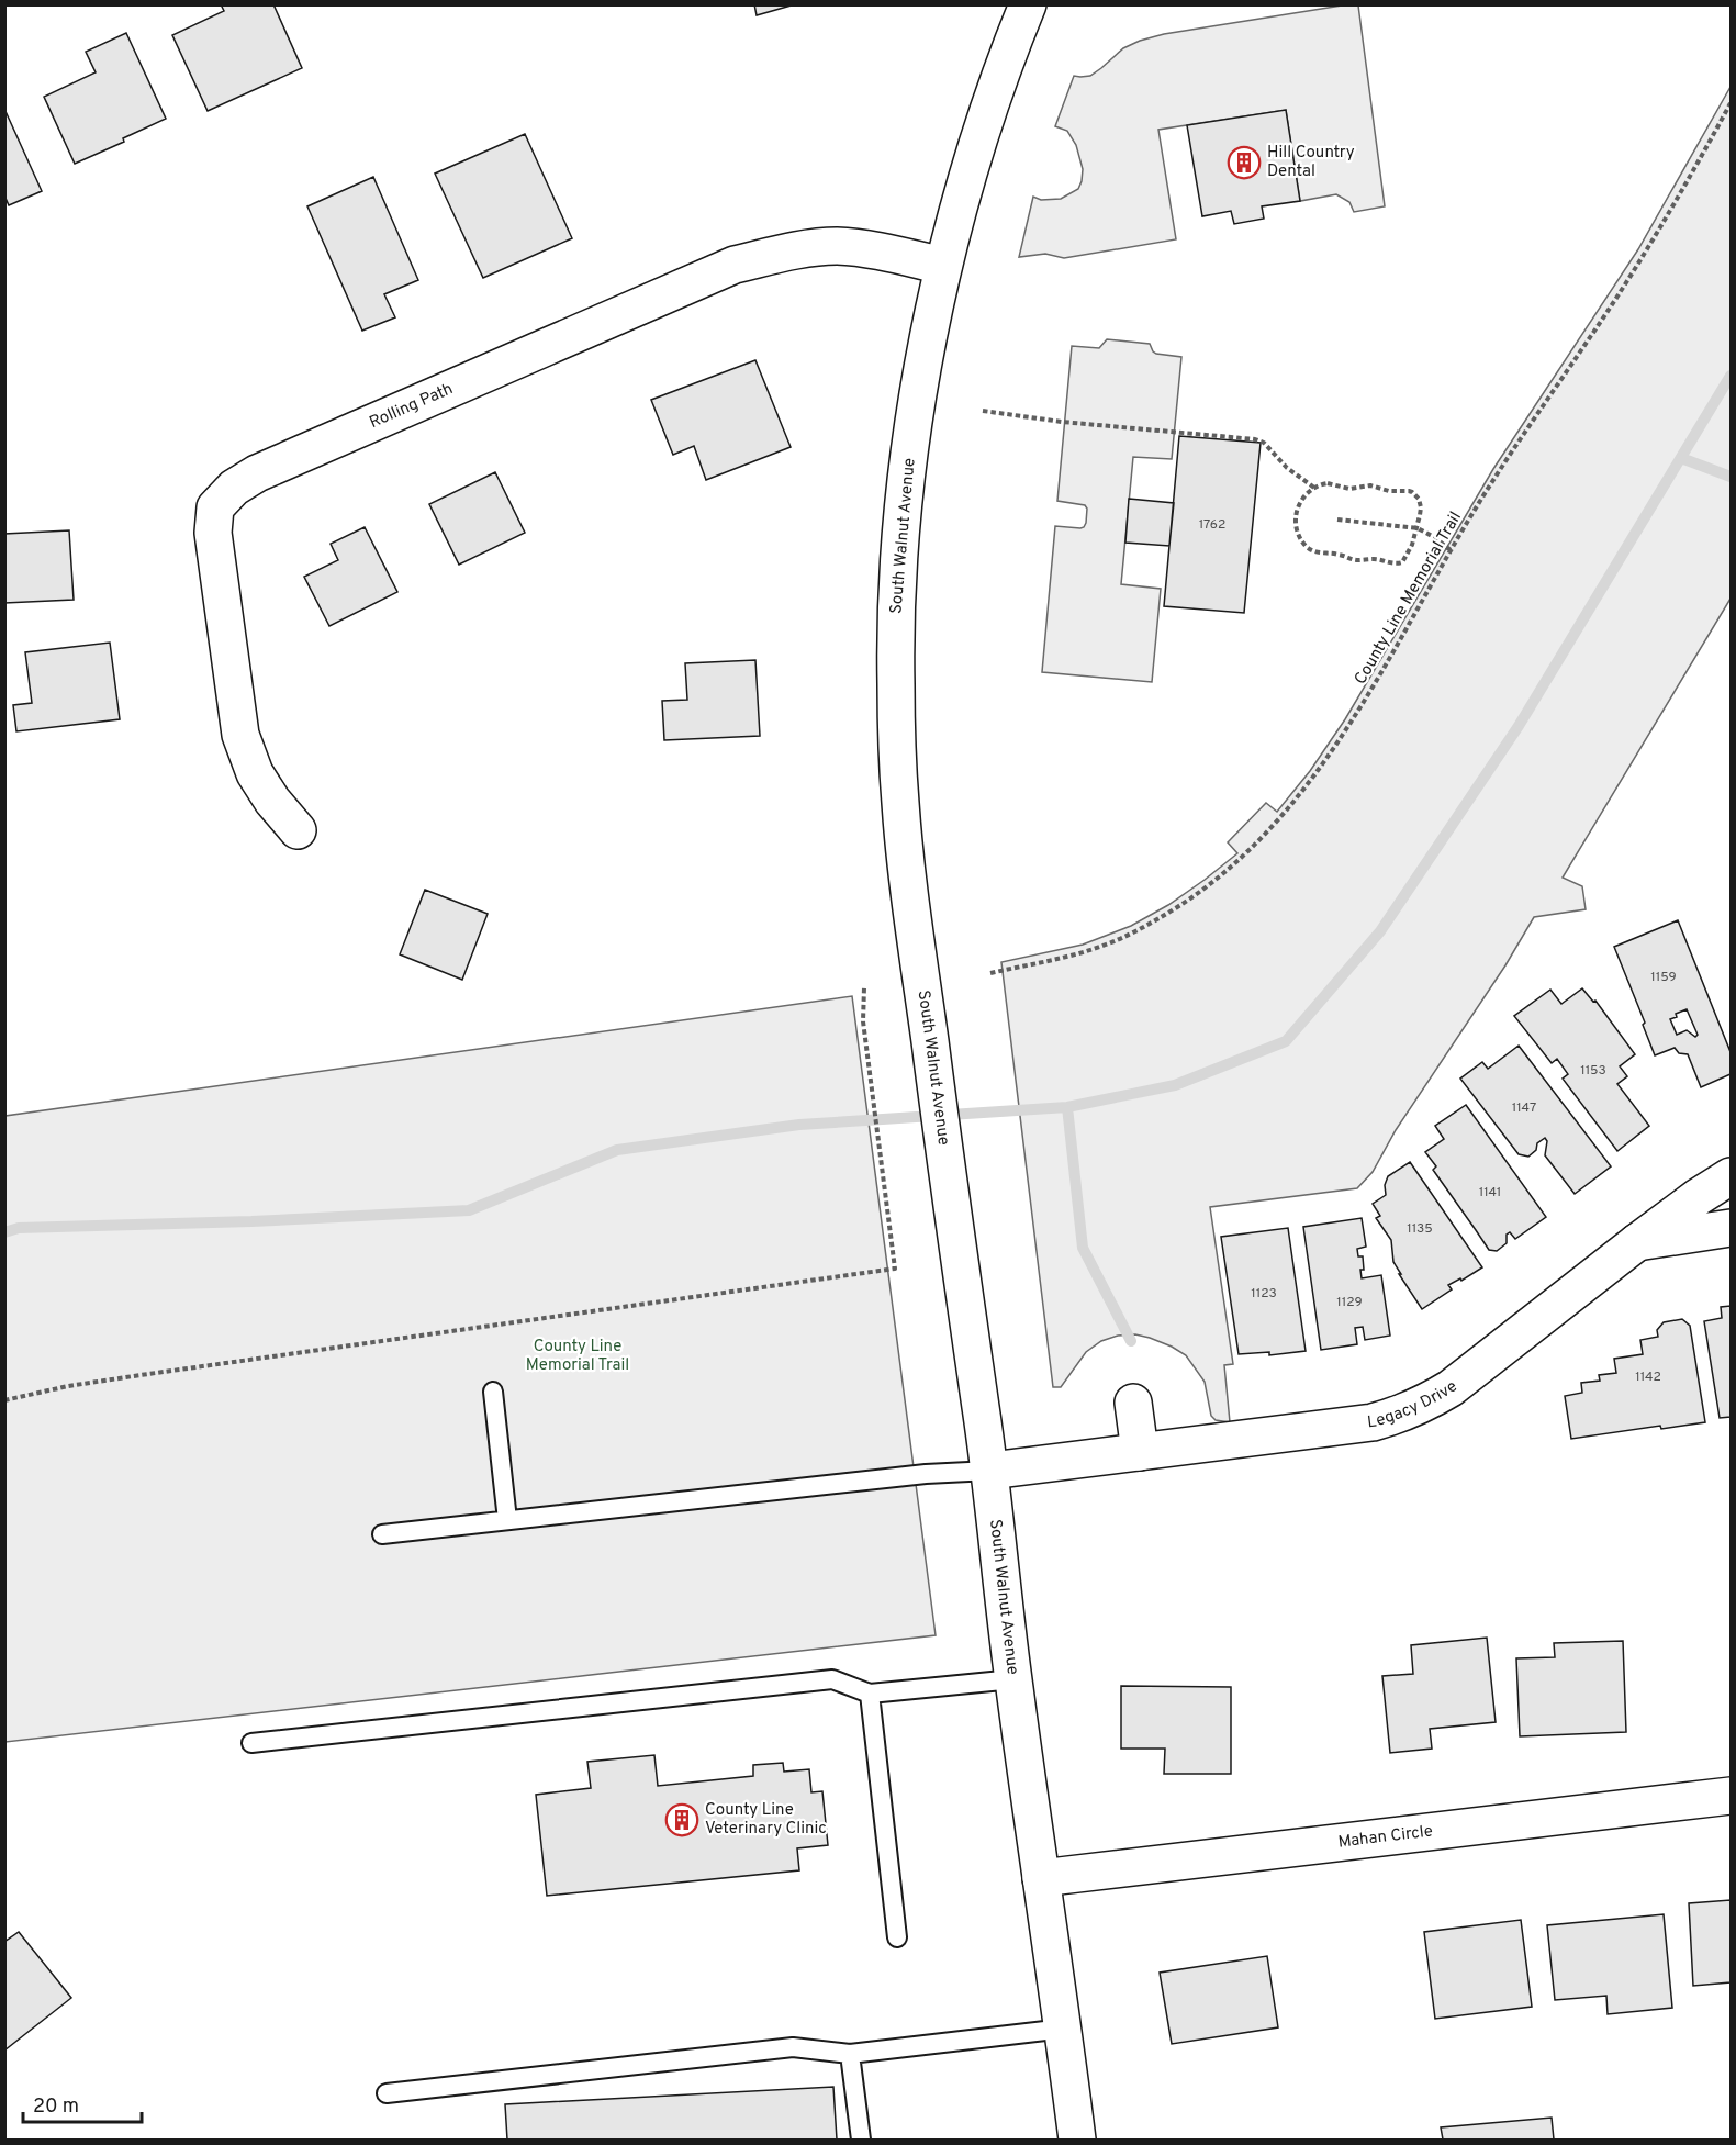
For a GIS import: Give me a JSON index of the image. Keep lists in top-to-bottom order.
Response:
{
  "streets": {
    "street": [
      "Rolling Path",
      "South Walnut Avenue",
      "Legacy Drive",
      "Mahan Circle"
    ],
    "path": ["County Line Memorial Trail"]
  },
  "crossings": [
    ["Rolling Path", "South Walnut Avenue"],
    ["South Walnut Avenue", "Legacy Drive"],
    ["South Walnut Avenue", "Mahan Circle"]
  ],
  "parks": ["County Line Memorial Trail"],
  "places": {
    "building": ["Hill Country Dental", "County Line Veterinary Clinic"]
  },
  "house_numbers": [
    "1762",
    "1159",
    "1153",
    "1147",
    "1141",
    "1135",
    "1123",
    "1129",
    "1142"
  ],
  "scale_bar": "20 m"
}
